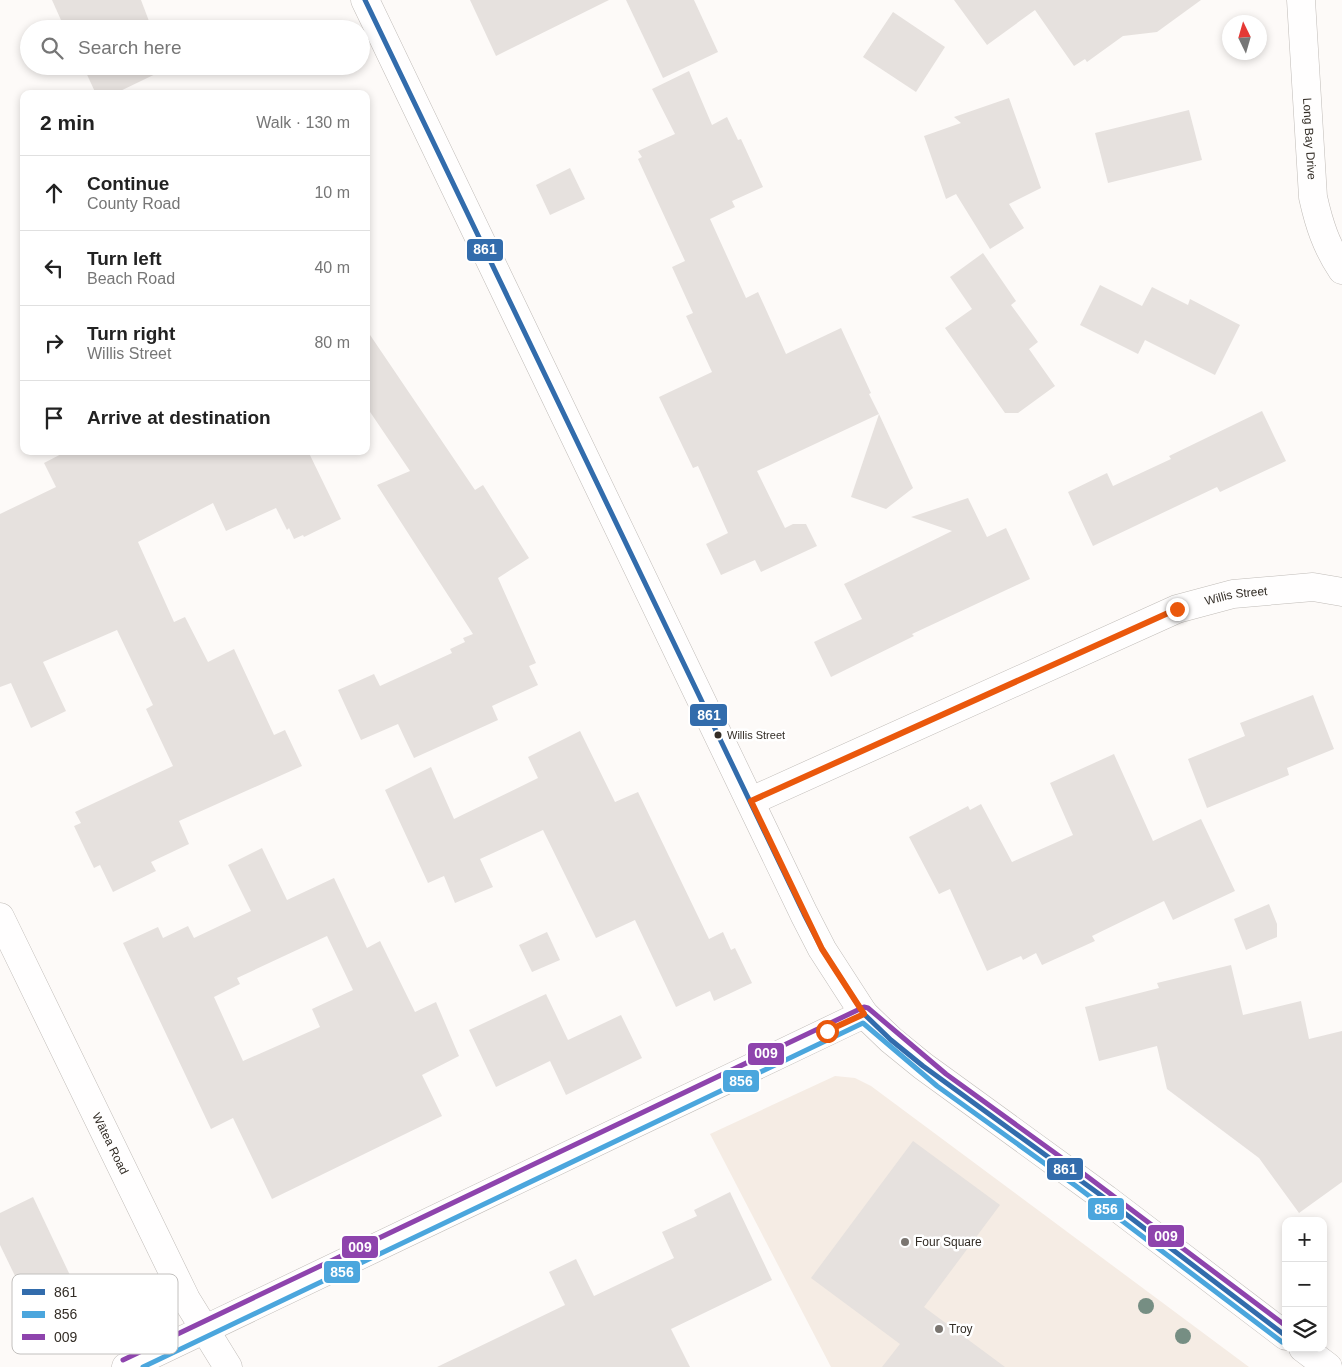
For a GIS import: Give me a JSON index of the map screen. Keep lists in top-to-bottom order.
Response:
{
  "streets": {
    "street": ["Long Bay Drive", "Willis Street", "Wātea Road"]
  },
  "places": ["Willis Street", "Four Square", "Troy"],
  "lines": ["transit line 861", "transit line 009", "transit line 856"],
  "legend": ["861", "856", "009"],
  "north": "top",
  "page": {
    "search": "Search here",
    "heading": ["2 min", "Walk · 130 m"],
    "list": [
      ["Continue", "County Road", "10 m"],
      ["Turn left", "Beach Road", "40 m"],
      ["Turn right", "Willis Street", "80 m"],
      "Arrive at destination"
    ],
    "map_buttons": ["+", "−"]
  }
}
